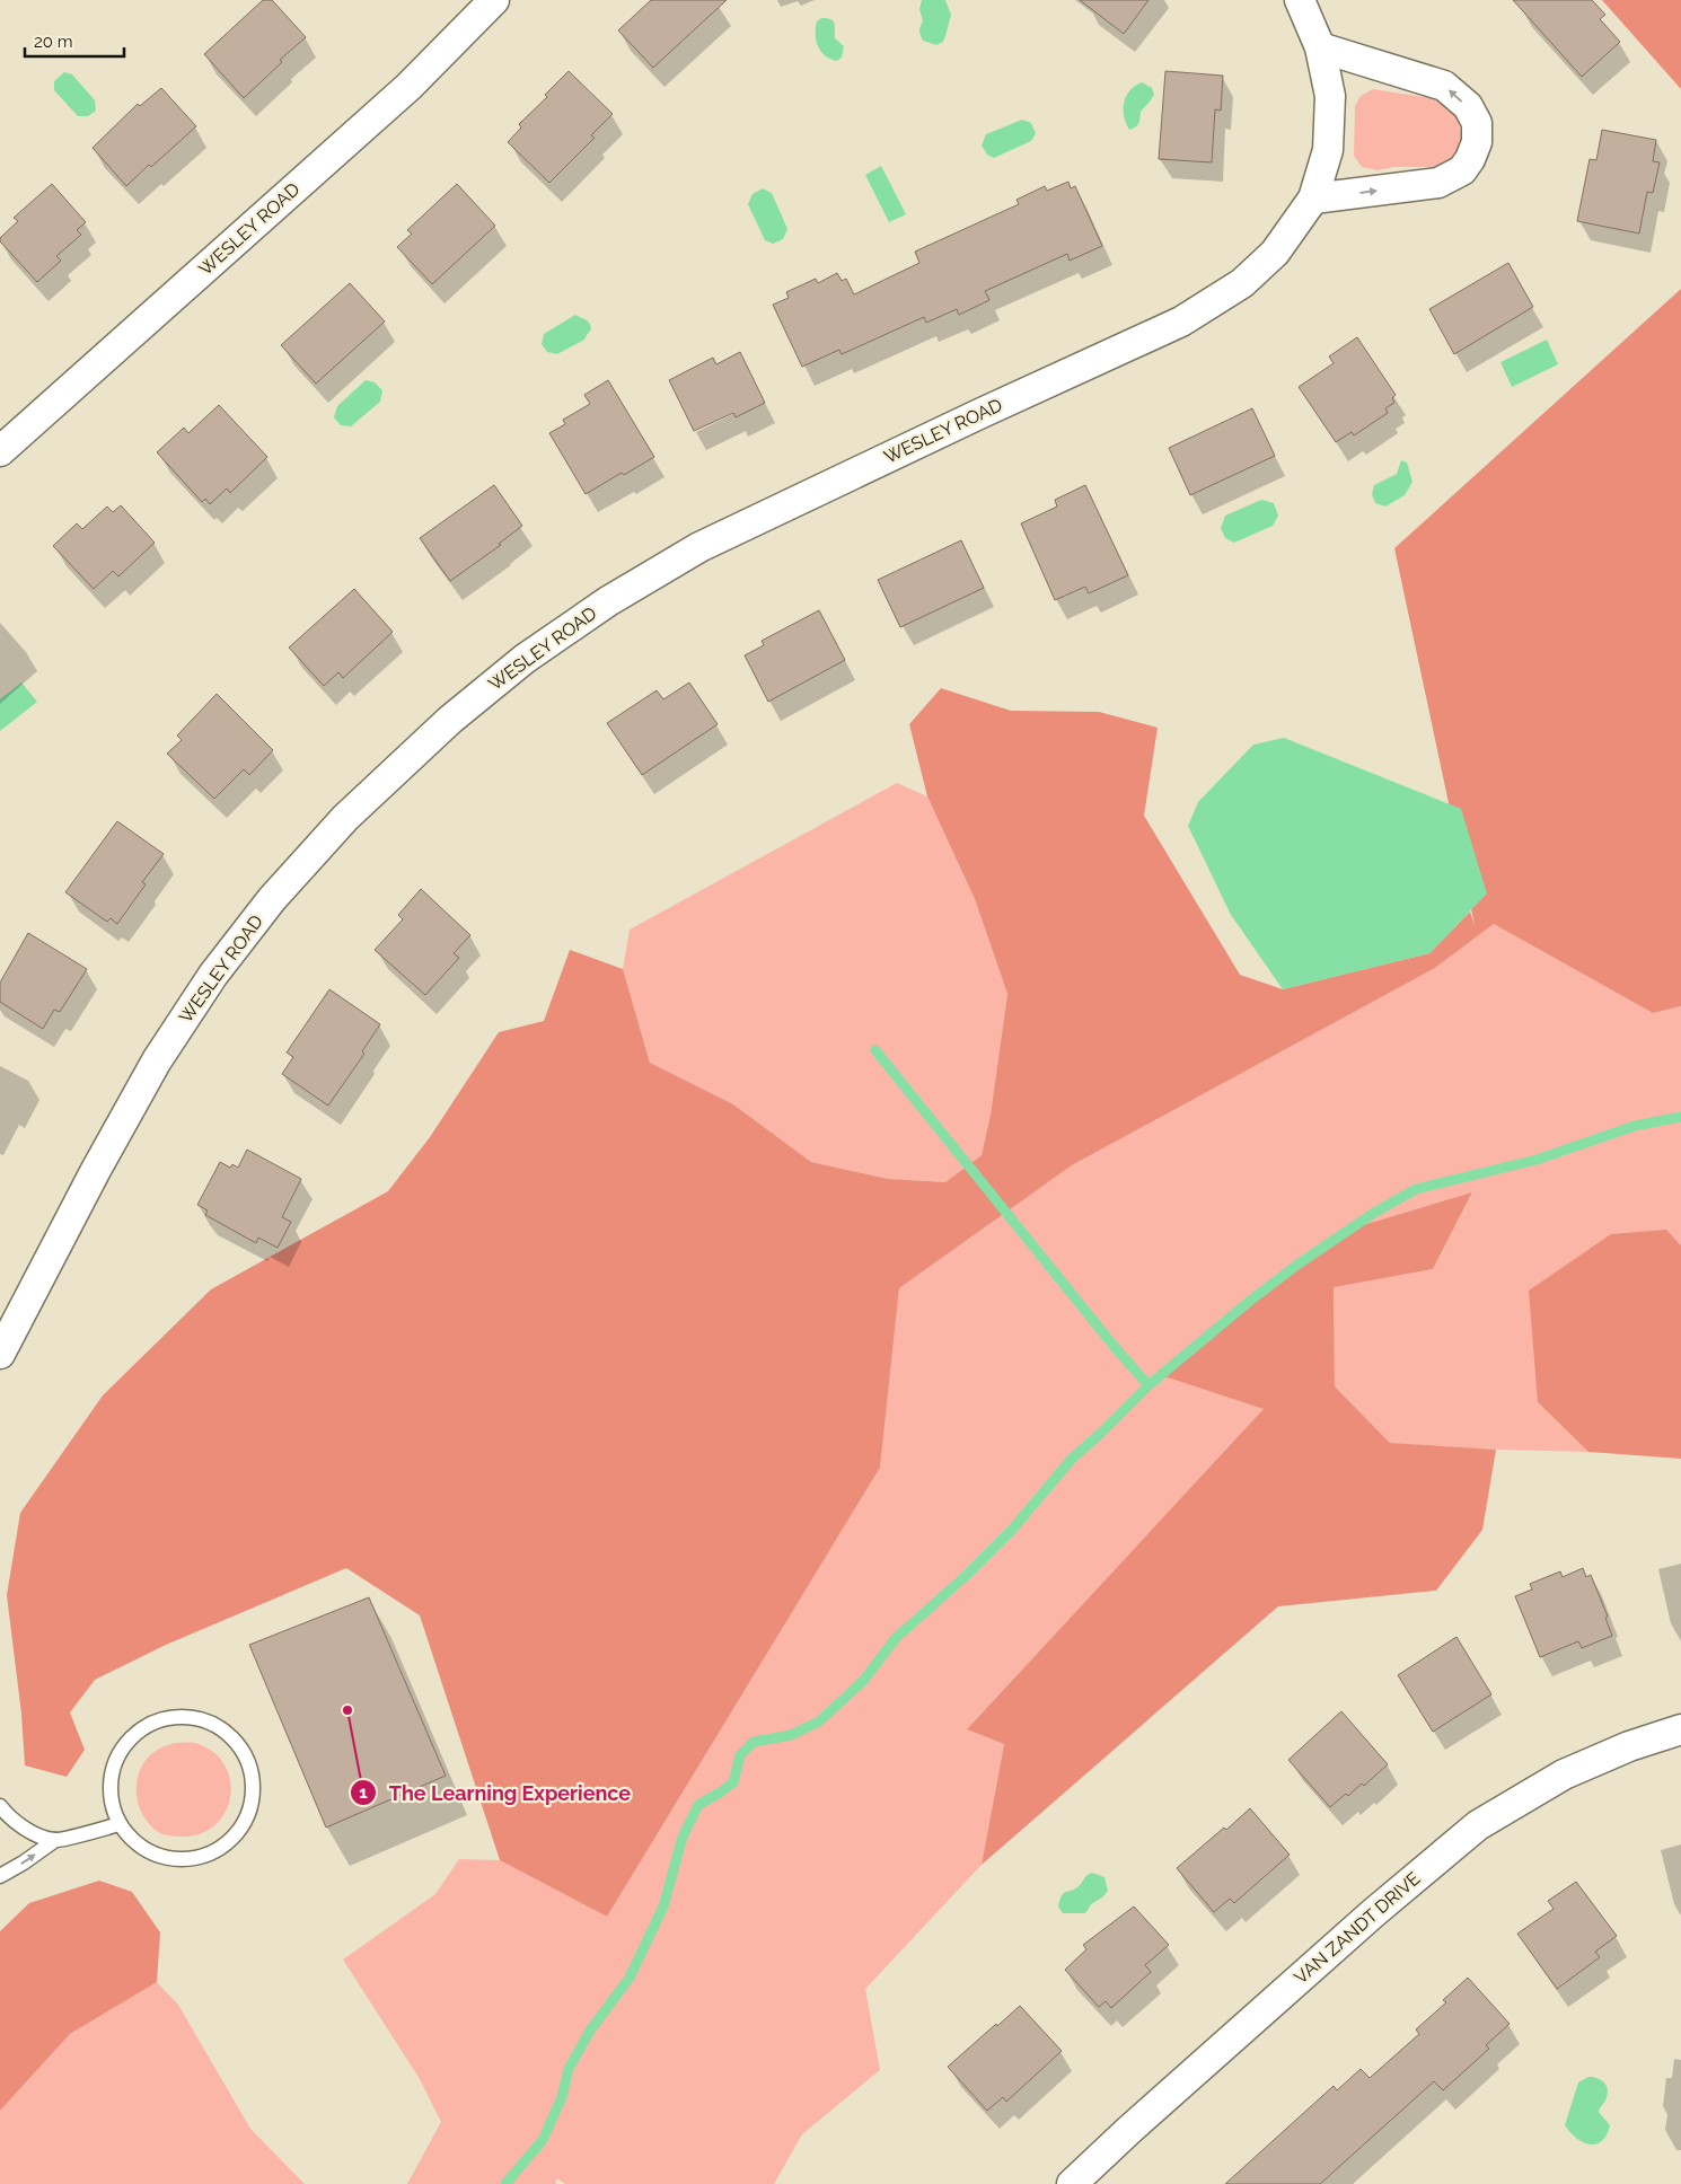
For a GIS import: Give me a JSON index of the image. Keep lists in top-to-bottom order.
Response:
{
  "streets": {
    "street": ["WESLEY ROAD", "VAN ZANDT DRIVE"]
  },
  "places": ["The Learning Experience"],
  "scale_bar": "20 m"
}
